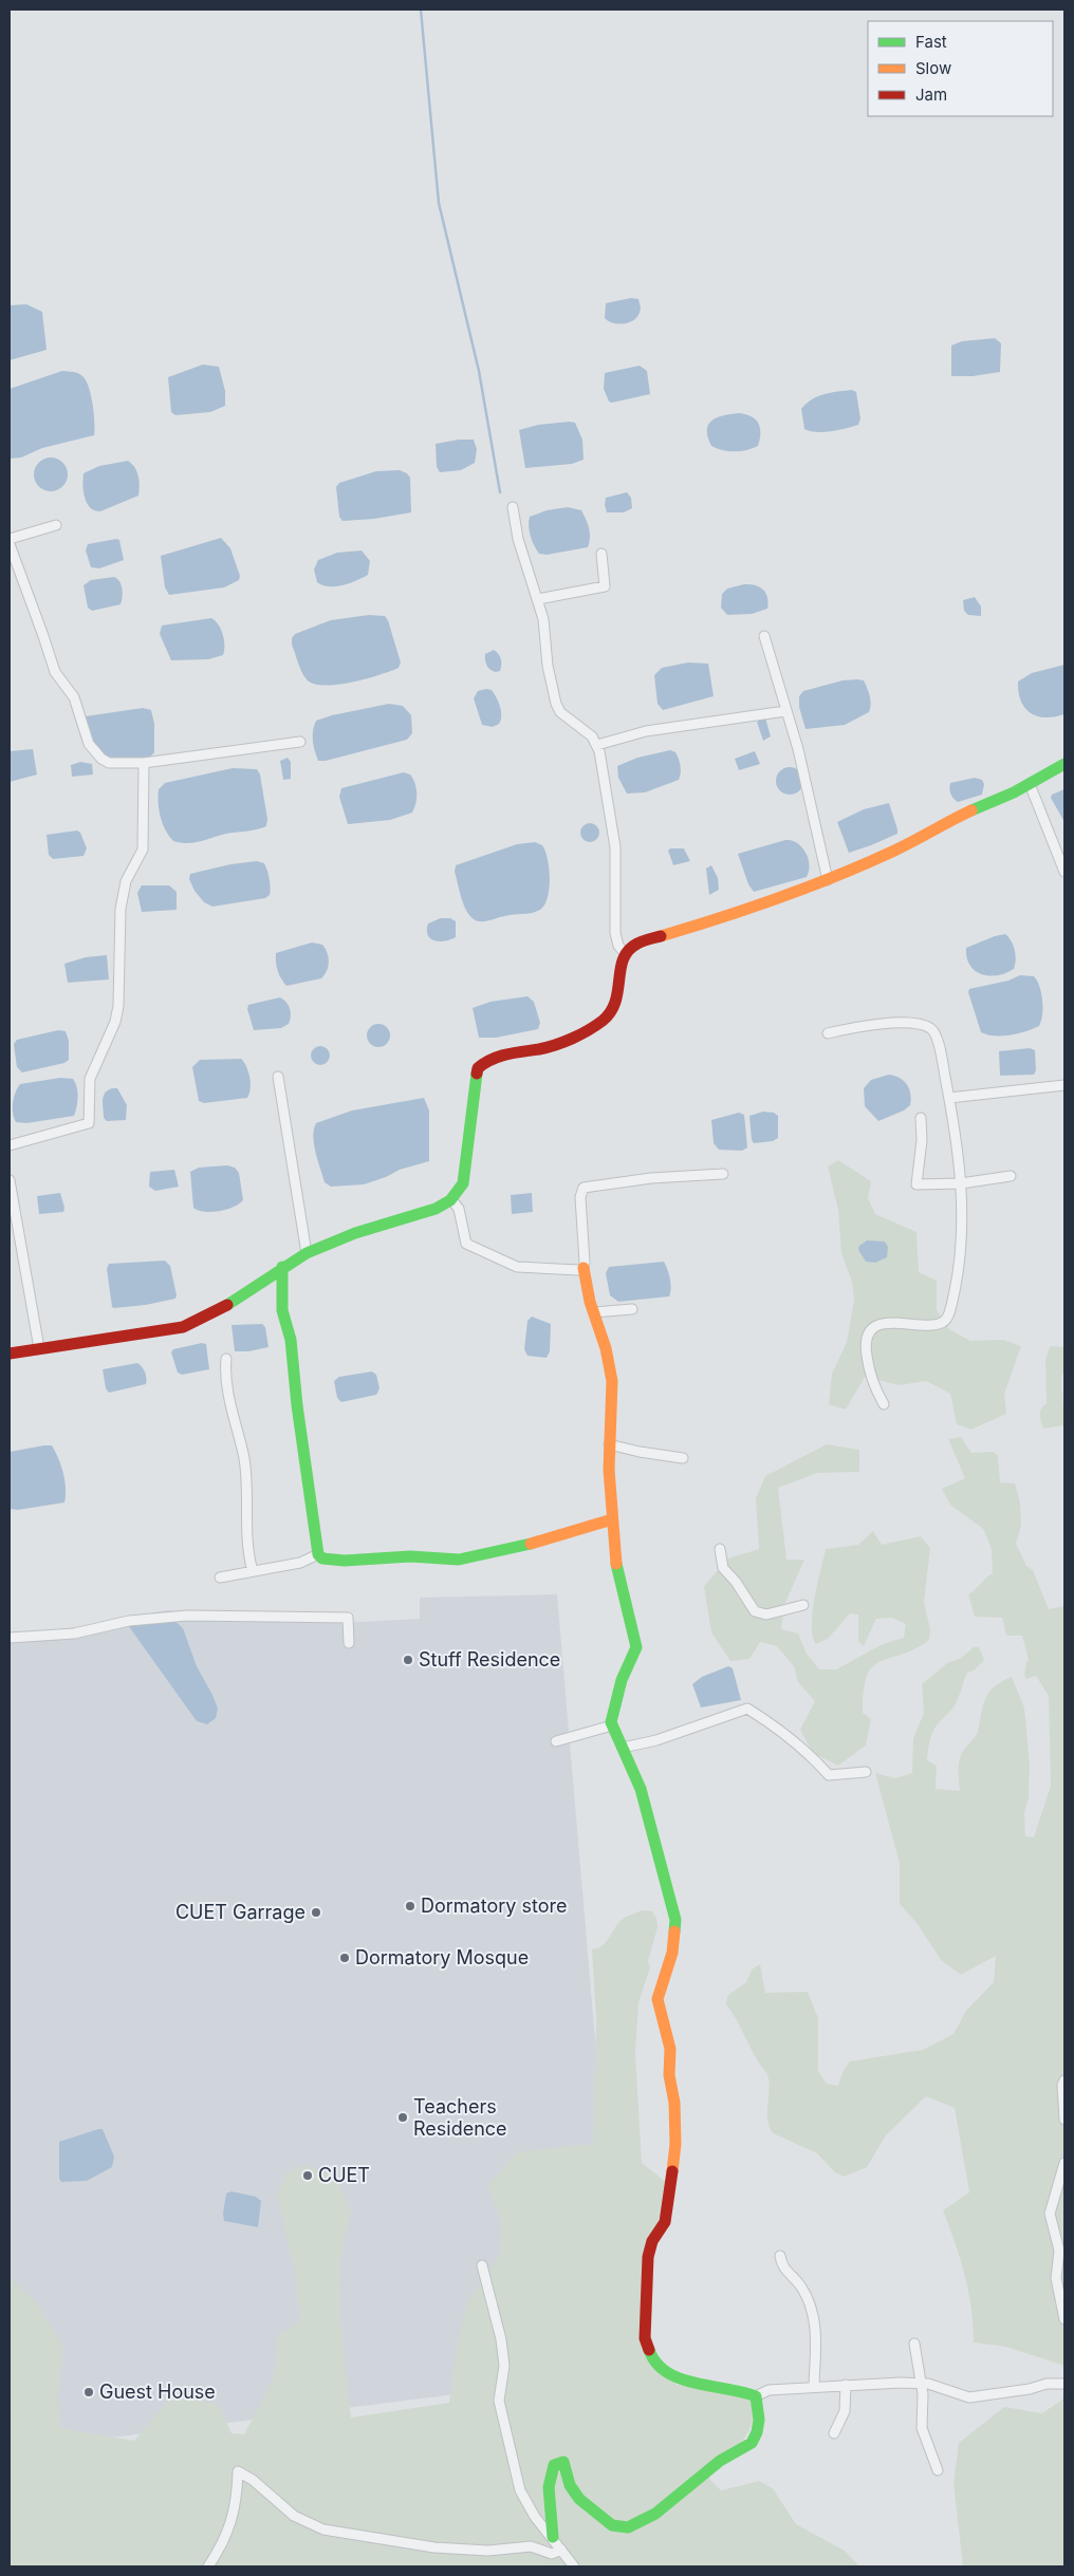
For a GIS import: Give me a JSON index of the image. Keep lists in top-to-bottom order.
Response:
{
  "places": [
    "Stuff Residence",
    "Dormatory store",
    "CUET Garrage",
    "Dormatory Mosque",
    "Teachers Residence",
    "CUET",
    "Guest House"
  ],
  "legend": ["Fast", "Slow", "Jam"]
}
